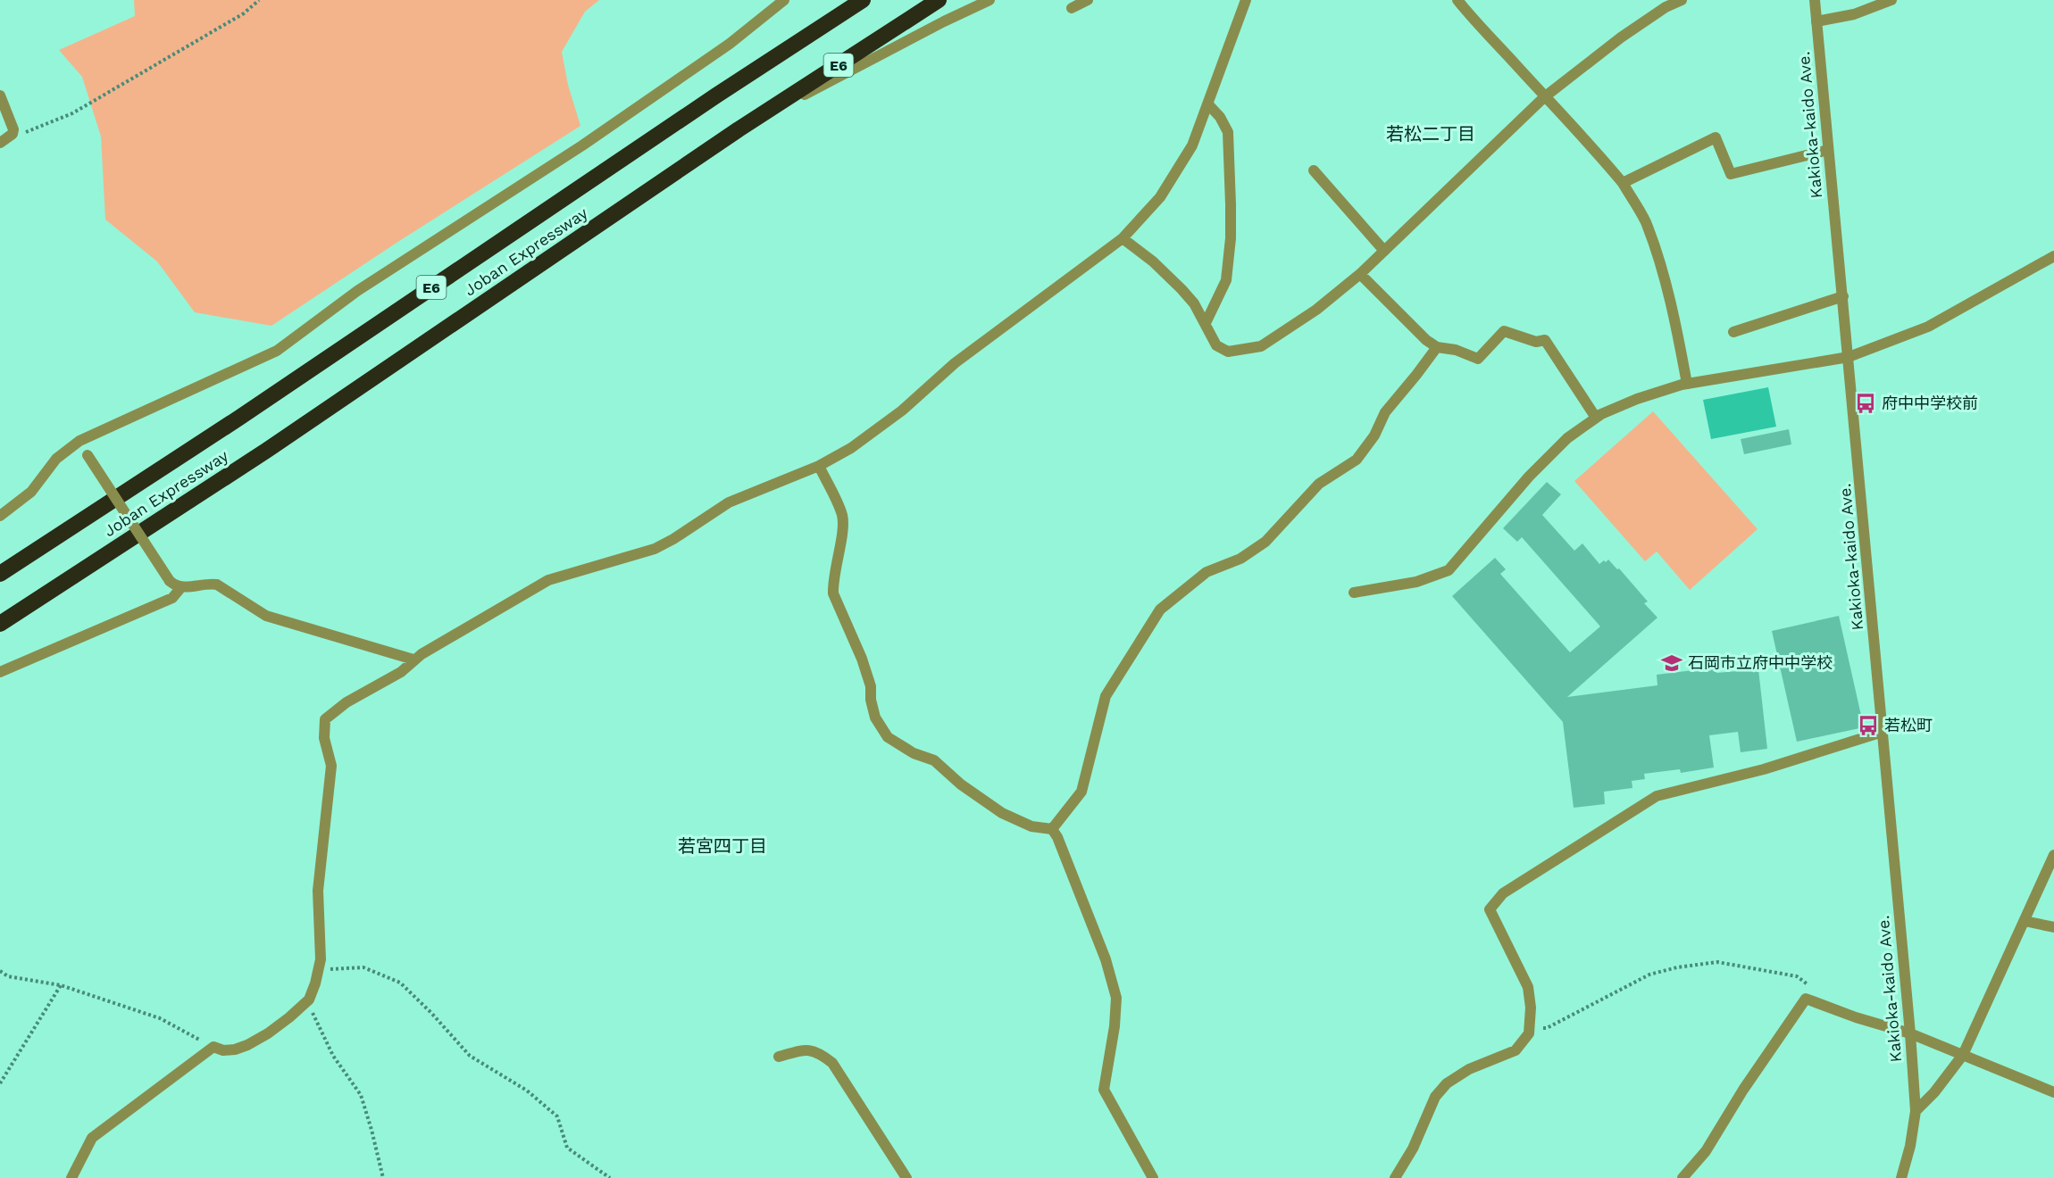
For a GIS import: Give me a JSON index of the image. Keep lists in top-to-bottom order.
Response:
{
  "streets": {
    "highway": ["E6", "Joban Expressway"],
    "street": ["Kakioka-kaido Ave."]
  },
  "districts": ["若松二丁目", "若宮四丁目"],
  "places": {
    "bus stop": ["府中中学校前", "若松町"],
    "school or university": ["石岡市立府中中学校"]
  }
}
